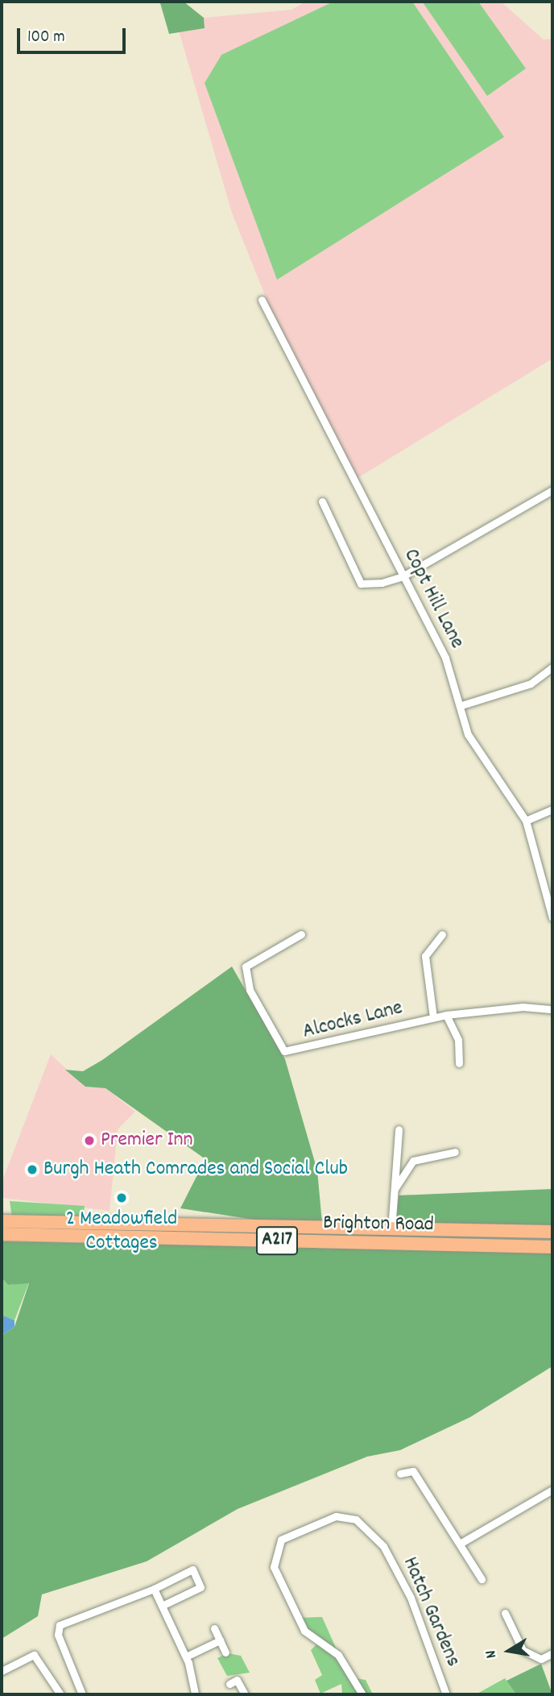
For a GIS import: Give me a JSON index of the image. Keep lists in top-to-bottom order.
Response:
{
  "streets": {
    "highway": ["Brighton Road", "A217"],
    "street": ["Copt Hill Lane", "Alcocks Lane", "Hatch Gardens"]
  },
  "places": ["Premier Inn", "Burgh Heath Comrades and Social Club", "2 Meadowfield Cottages"],
  "scale_bar": "100 m",
  "north": "left"
}
